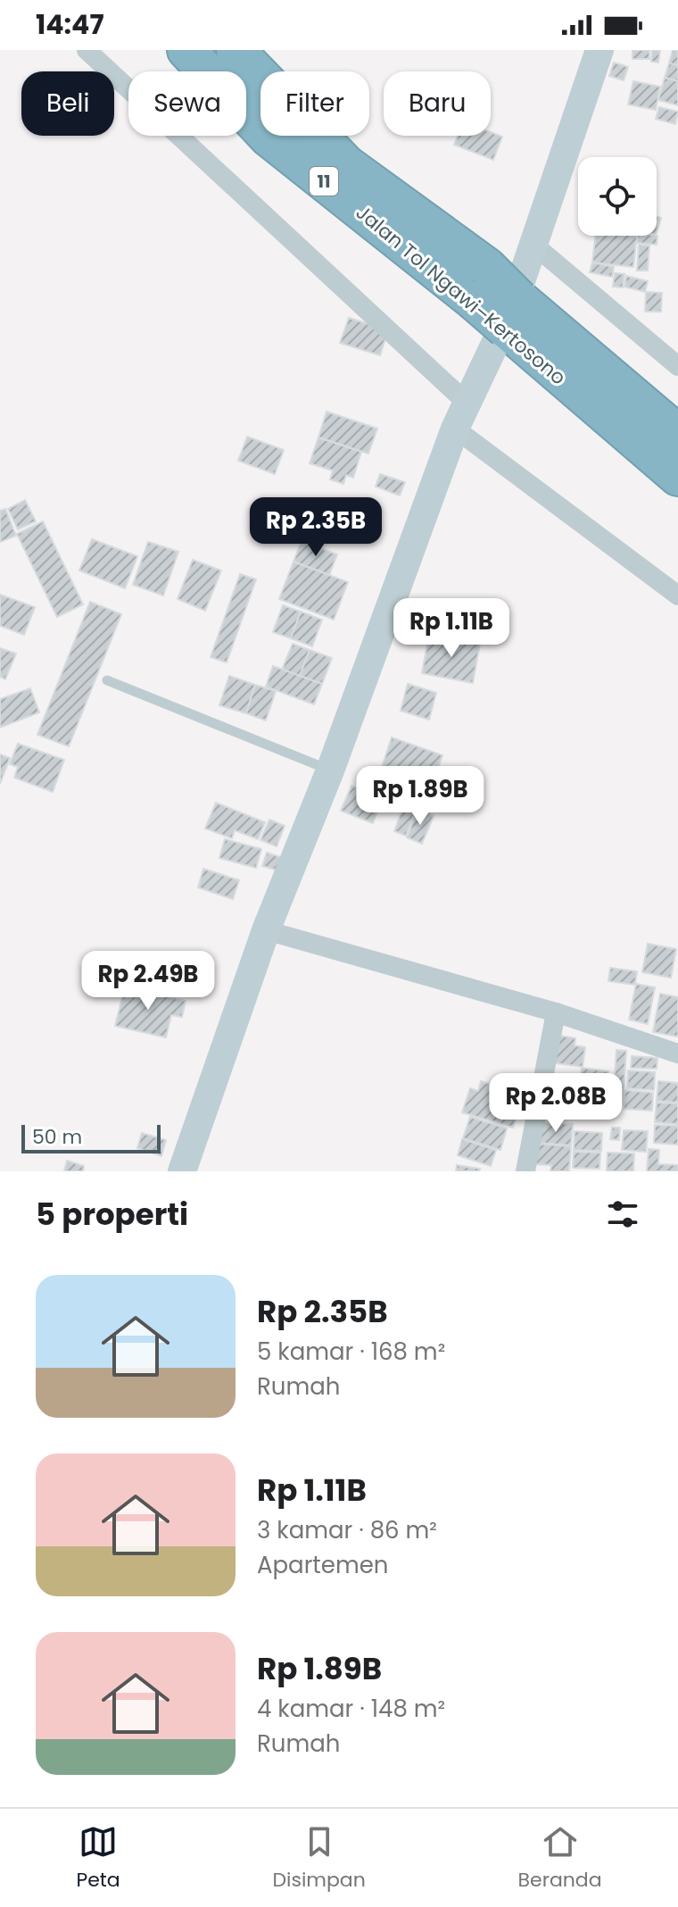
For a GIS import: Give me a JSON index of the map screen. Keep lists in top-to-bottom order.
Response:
{
  "streets": {
    "highway": ["11", "Jalan Tol Ngawi–Kertosono"]
  },
  "scale_bar": "50 m",
  "page": {
    "status": "14:47",
    "chip": [
      "Beli",
      "Sewa",
      "Filter",
      "Baru"
    ],
    "price": [
      "Rp 2.35B",
      "Rp 1.11B",
      "Rp 1.89B",
      "Rp 2.49B",
      "Rp 2.08B"
    ],
    "scale": "50 m",
    "heading": "5 properti",
    "list": [
      {
        "name": "Rp 2.35B",
        "note": "5 kamar · 168 m² · Rumah"
      },
      {
        "name": "Rp 1.11B",
        "note": "3 kamar · 86 m² · Apartemen"
      },
      {
        "name": "Rp 1.89B",
        "note": "4 kamar · 148 m² · Rumah"
      }
    ],
    "tabs": ["Peta", "Disimpan", "Beranda"]
  }
}
